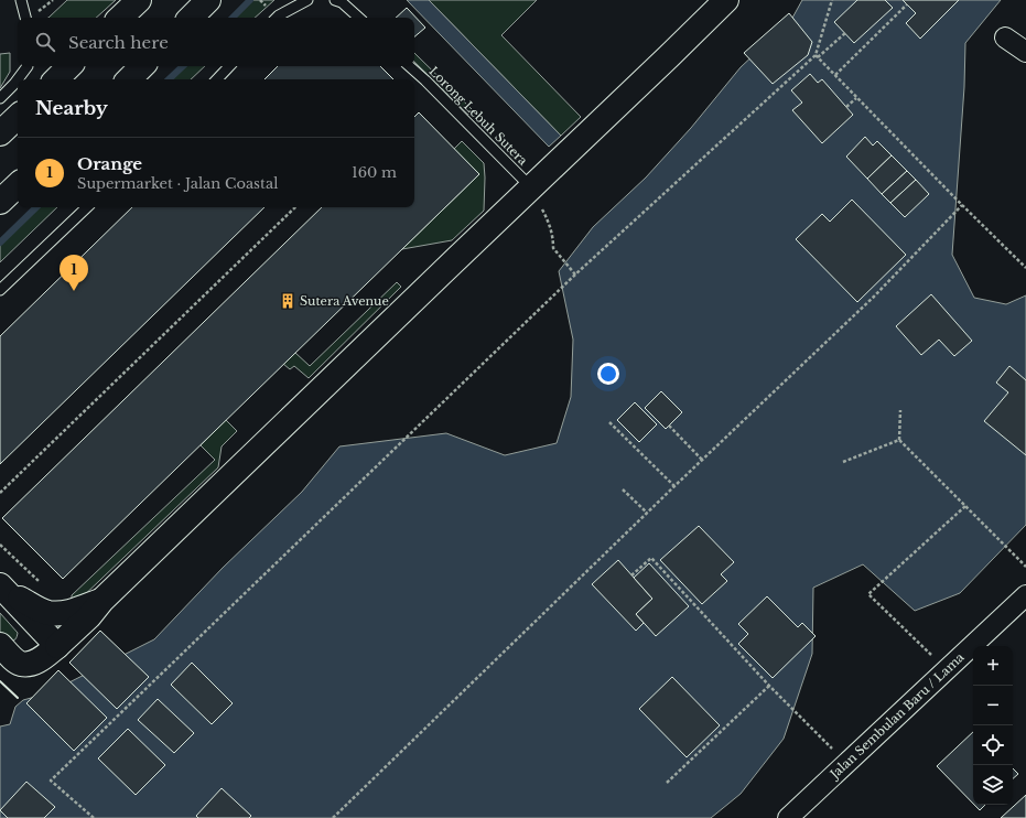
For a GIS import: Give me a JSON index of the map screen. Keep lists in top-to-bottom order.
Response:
{
  "streets": {
    "street": ["Jalan Sembulan Baru / Lama"],
    "lane": ["Lorong Lebuh Sutera"]
  },
  "places": {
    "building": ["Sutera Avenue"]
  },
  "page": {
    "search": "Search here",
    "heading": "Nearby",
    "list": [
      {
        "mark": "1",
        "name": "Orange",
        "note": "Supermarket · Jalan Coastal",
        "value": "160 m"
      }
    ],
    "pins": "1",
    "map_buttons": ["+", "−"]
  }
}
